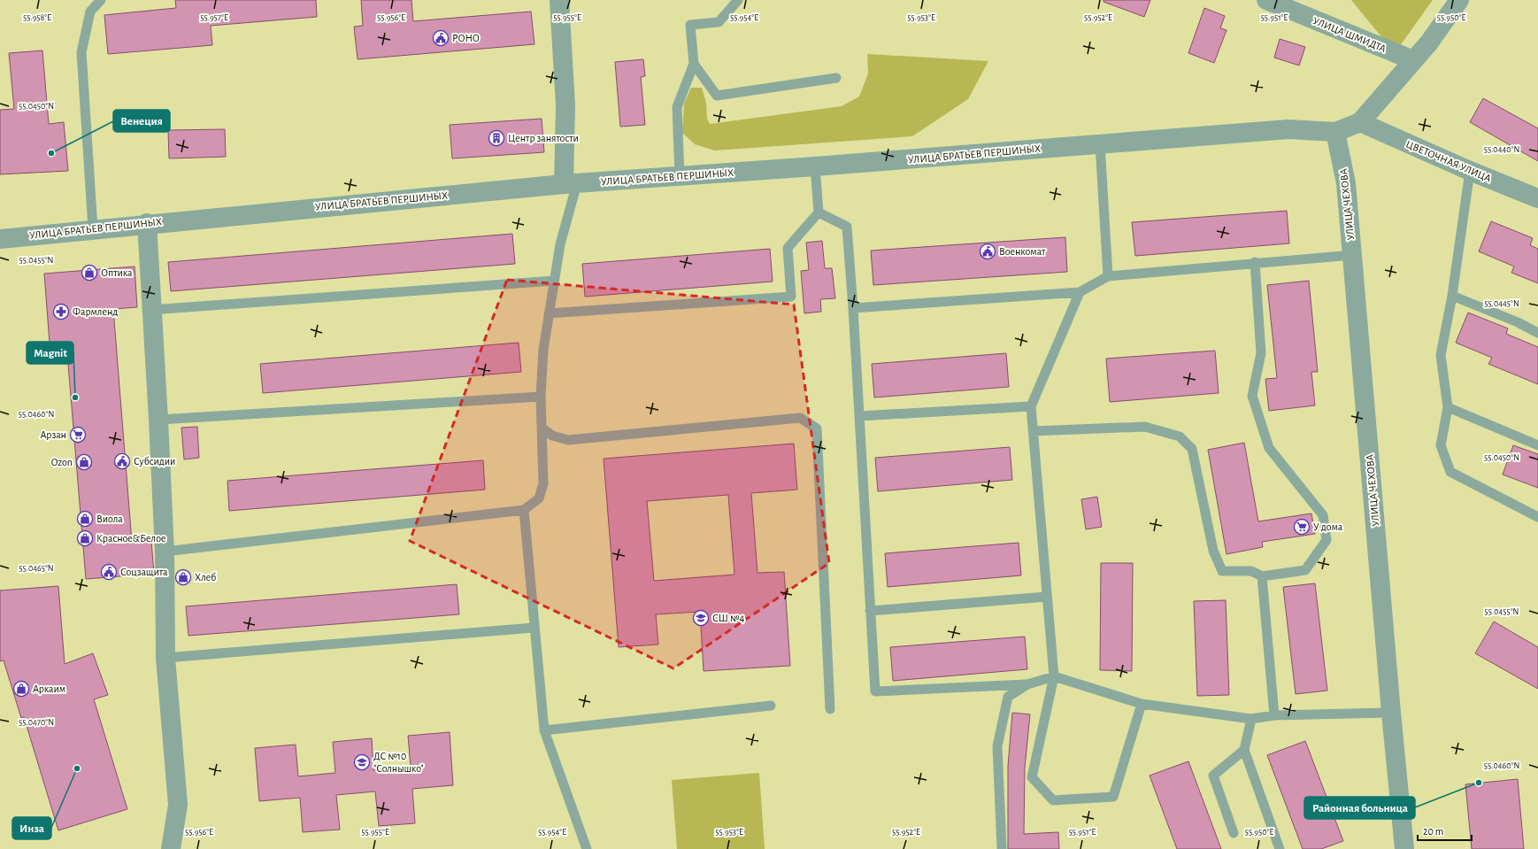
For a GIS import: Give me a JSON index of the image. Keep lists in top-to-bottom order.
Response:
{
  "streets": {
    "street": [
      "УЛИЦА ШМИДТА",
      "УЛИЦА БРАТЬЕВ ПЕРШИНЫХ",
      "ЦВЕТОЧНАЯ УЛИЦА",
      "УЛИЦА ЧЕХОВА"
    ]
  },
  "crossings": [
    ["УЛИЦА БРАТЬЕВ ПЕРШИНЫХ", "УЛИЦА ЧЕХОВА"]
  ],
  "places": {
    "public building": [
      "РОНО",
      "Военкомат",
      "Субсидии",
      "Соцзащита"
    ],
    "building": ["Центр занятости"],
    "other": [
      "Венеция",
      "Magnit",
      "Инза",
      "Районная больница"
    ],
    "shop": [
      "Оптика",
      "Ozon",
      "Виола",
      "Красное&Белое",
      "Хлеб",
      "Аркаим"
    ],
    "pharmacy": ["Фармленд"],
    "supermarket": ["Арзан", "У дома"],
    "school or university": ["СШ №4", "ДС №10 \"Солнышко\""]
  },
  "scale_bar": "20 m",
  "coordinates": [
    "55.958°E",
    "55.957°E",
    "55.956°E",
    "55.955°E",
    "55.954°E",
    "55.953°E",
    "55.952°E",
    "55.951°E",
    "55.950°E",
    "55.0450°N",
    "55.0440°N",
    "55.0455°N",
    "55.0445°N",
    "55.0460°N",
    "55.0465°N",
    "55.0470°N"
  ]
}
